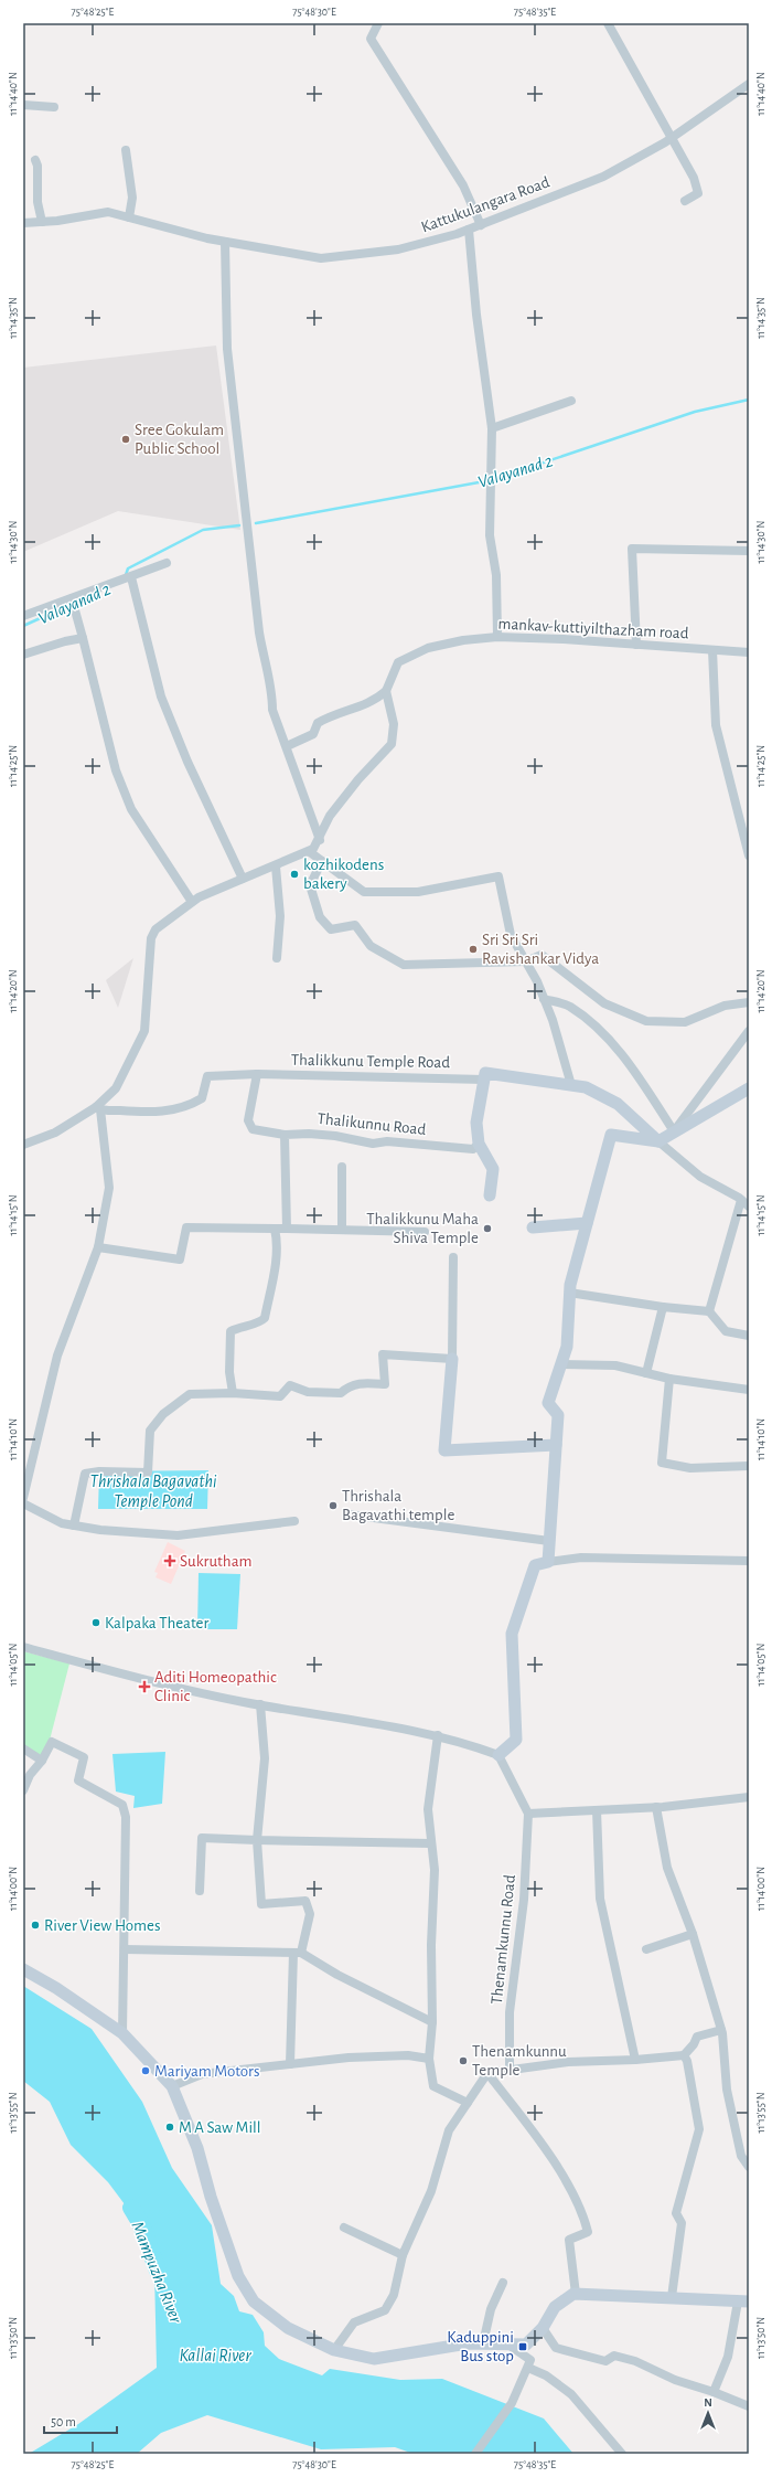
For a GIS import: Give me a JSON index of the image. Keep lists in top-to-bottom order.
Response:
{
  "streets": {
    "street": [
      "Kattukulangara Road",
      "mankav-kuttiyilthazham road",
      "Thalikkunu Temple Road",
      "Thalikunnu Road",
      "Thenamkunnu Road"
    ]
  },
  "crossings": [
    ["Thalikkunu Temple Road", "Thalikunnu Road"]
  ],
  "water": [
    "Valayanad 2",
    "Thrishala Bagavathi Temple Pond",
    "Mampuzha River",
    "Kallai River"
  ],
  "places": {
    "other": [
      "Sree Gokulam Public School",
      "kozhikodens bakery",
      "Sri Sri Sri Ravishankar Vidya",
      "Thalikkunu Maha Shiva Temple",
      "Thrishala Bagavathi temple",
      "Kalpaka Theater",
      "River View Homes",
      "Thenamkunnu Temple",
      "Mariyam Motors",
      "M A Saw Mill"
    ],
    "health": ["Sukrutham", "Aditi Homeopathic Clinic"],
    "transit": ["Kaduppini Bus stop"]
  },
  "scale_bar": "50 m",
  "north": "top",
  "coordinates": [
    "75°48'25\"E",
    "75°48'30\"E",
    "75°48'35\"E",
    "11°14'40\"N",
    "11°14'35\"N",
    "11°14'30\"N",
    "11°14'25\"N",
    "11°14'20\"N",
    "11°14'15\"N",
    "11°14'10\"N",
    "11°14'05\"N",
    "11°14'00\"N",
    "11°13'55\"N",
    "11°13'50\"N"
  ]
}
